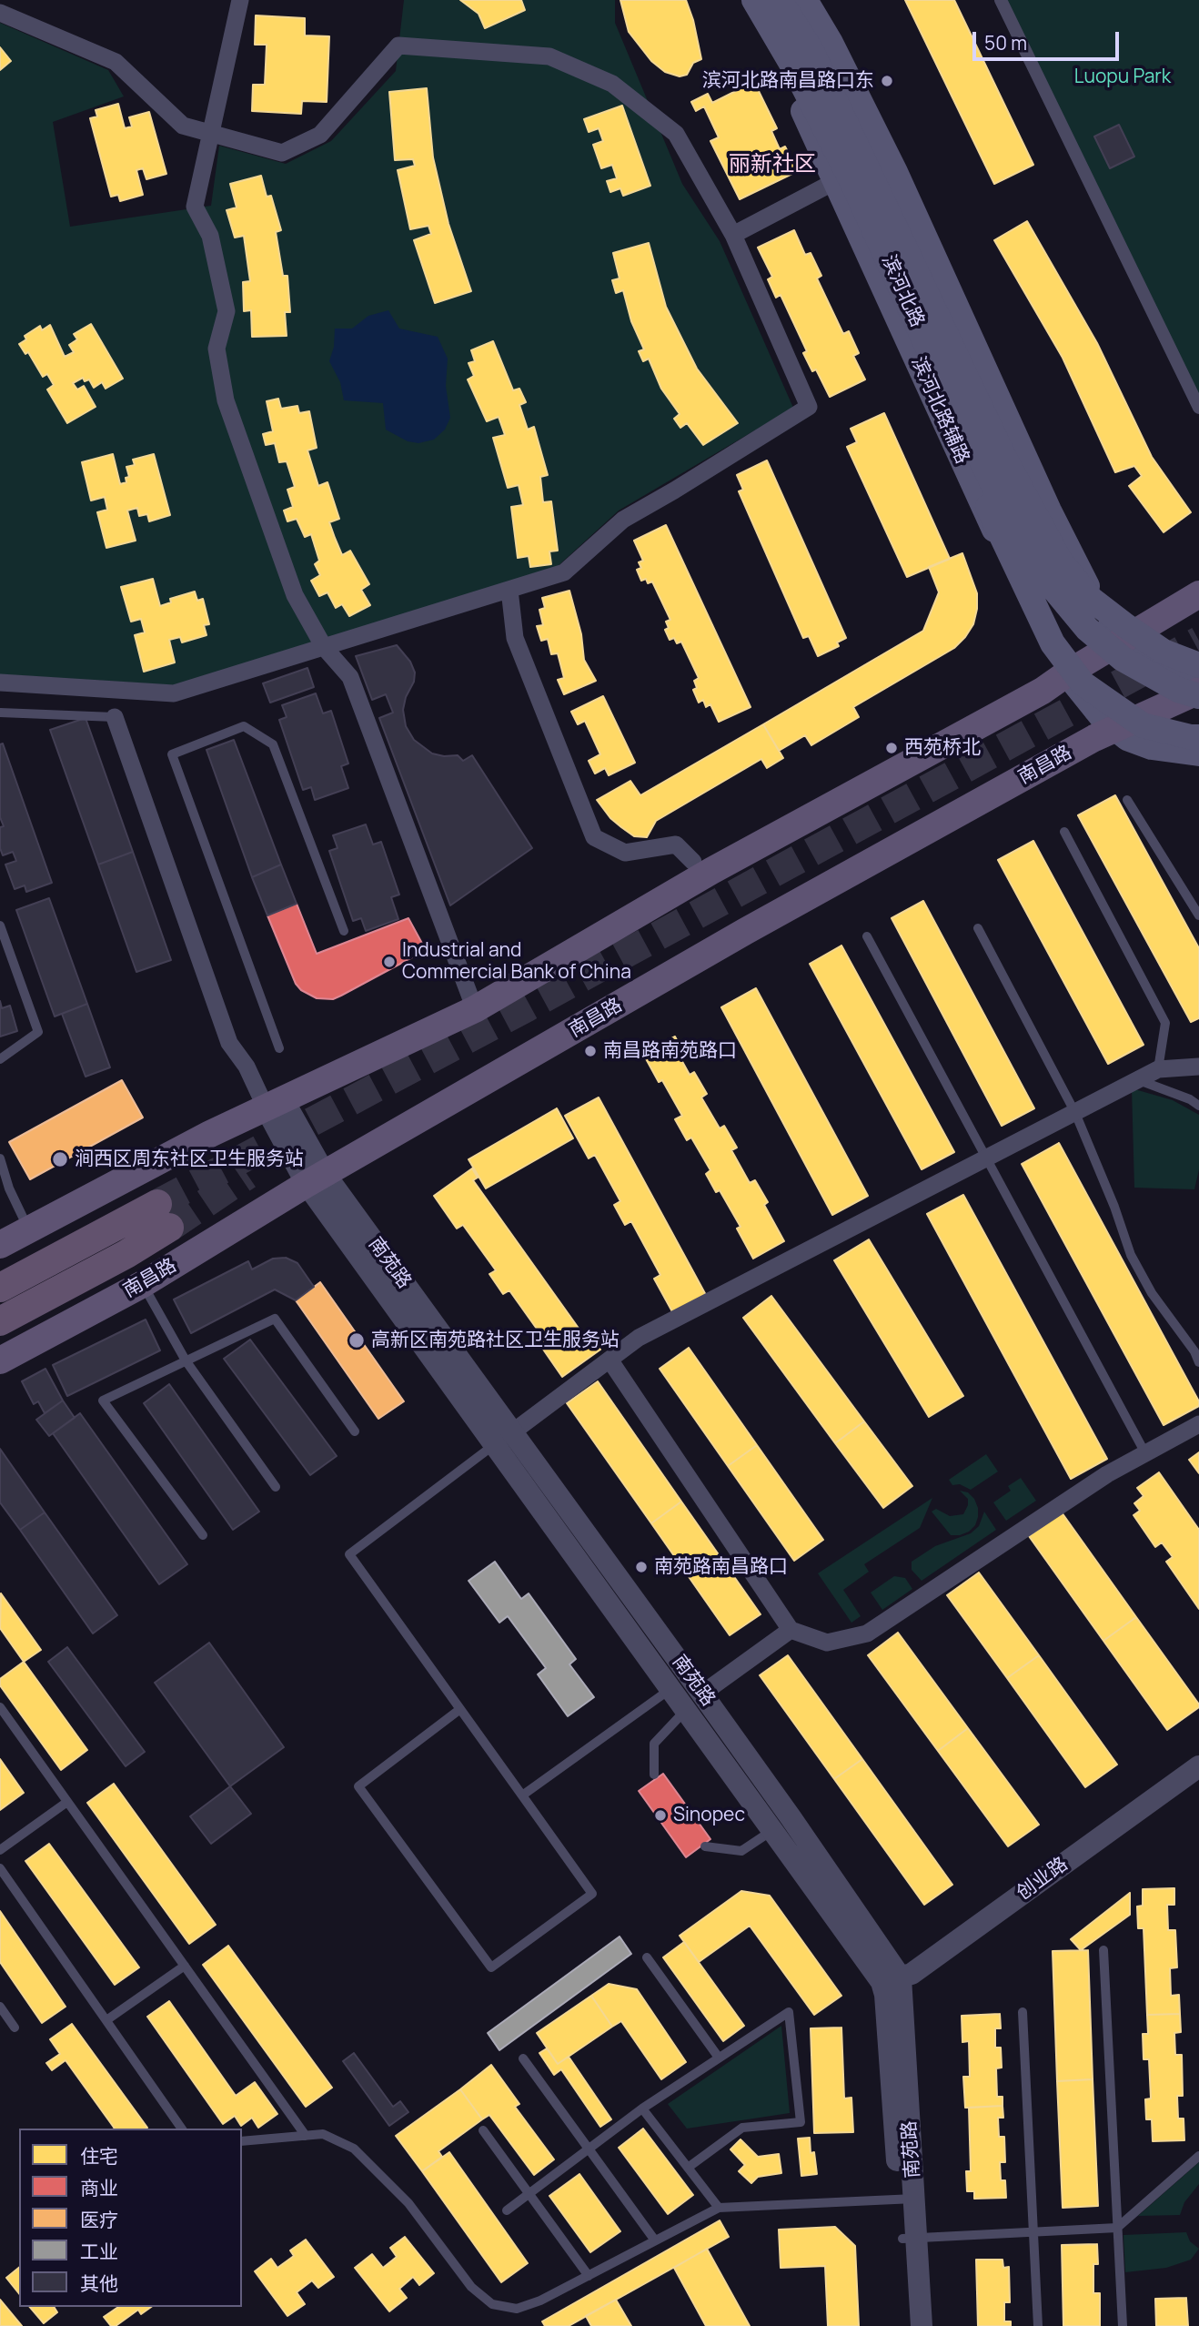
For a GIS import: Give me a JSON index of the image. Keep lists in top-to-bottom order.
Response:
{
  "streets": {
    "highway": ["南昌路"],
    "main road": ["滨河北路", "滨河北路辅路"],
    "street": ["南苑路", "创业路"]
  },
  "crossings": [
    ["滨河北路辅路", "南昌路"],
    ["南昌路", "南苑路"],
    ["南苑路", "创业路"]
  ],
  "districts": ["丽新社区"],
  "parks": ["Luopu Park"],
  "places": [
    "滨河北路南昌路口东",
    "西苑桥北",
    "Industrial and Commercial Bank of China",
    "南昌路南苑路口",
    "涧西区周东社区卫生服务站",
    "高新区南苑路社区卫生服务站",
    "南苑路南昌路口",
    "Sinopec"
  ],
  "legend": [
    "住宅",
    "商业",
    "医疗",
    "工业",
    "其他"
  ],
  "scale_bar": "50 m"
}
